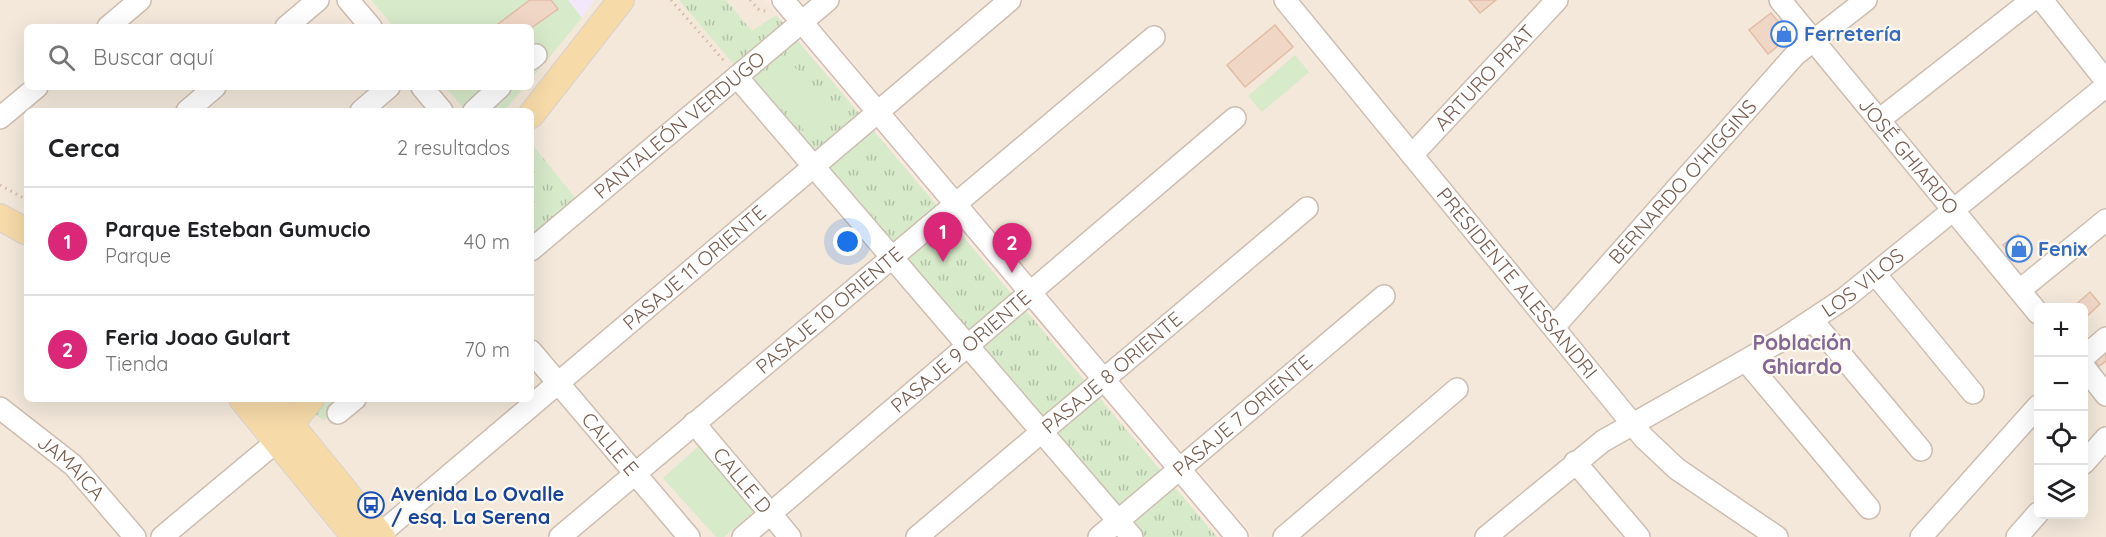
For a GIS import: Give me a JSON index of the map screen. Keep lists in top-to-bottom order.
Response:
{
  "streets": {
    "street": [
      "ARTURO PRAT",
      "PANTALEÓN VERDUGO",
      "JOSÉ GHIARDO",
      "BERNARDO O'HIGGINS",
      "PASAJE 11 ORIENTE",
      "LOS VILOS",
      "PRESIDENTE ALESSANDRI",
      "PASAJE 10 ORIENTE",
      "PASAJE 9 ORIENTE",
      "PASAJE 8 ORIENTE",
      "PASAJE 7 ORIENTE",
      "CALLE E",
      "JAMAICA",
      "CALLE D"
    ]
  },
  "crossings": [
    ["ARTURO PRAT", "PRESIDENTE ALESSANDRI"],
    ["JOSÉ GHIARDO", "BERNARDO O'HIGGINS"],
    ["JOSÉ GHIARDO", "LOS VILOS"],
    ["BERNARDO O'HIGGINS", "PRESIDENTE ALESSANDRI"],
    ["PASAJE 11 ORIENTE", "CALLE E"],
    ["LOS VILOS", "PRESIDENTE ALESSANDRI"],
    ["PASAJE 10 ORIENTE", "CALLE E"],
    ["PASAJE 10 ORIENTE", "CALLE D"],
    ["PASAJE 9 ORIENTE", "CALLE D"]
  ],
  "districts": ["Población Ghiardo"],
  "places": {
    "shop": ["Ferretería", "Fenix"],
    "bus stop": ["Avenida Lo Ovalle / esq. La Serena"]
  },
  "page": {
    "search": "Buscar aquí",
    "heading": ["Cerca", "2 resultados"],
    "list": [
      {
        "mark": "1",
        "name": "Parque Esteban Gumucio",
        "note": "Parque",
        "value": "40 m"
      },
      {
        "mark": "2",
        "name": "Feria Joao Gulart",
        "note": "Tienda",
        "value": "70 m"
      }
    ],
    "pins": ["1", "2"],
    "map_buttons": ["+", "−"]
  }
}
